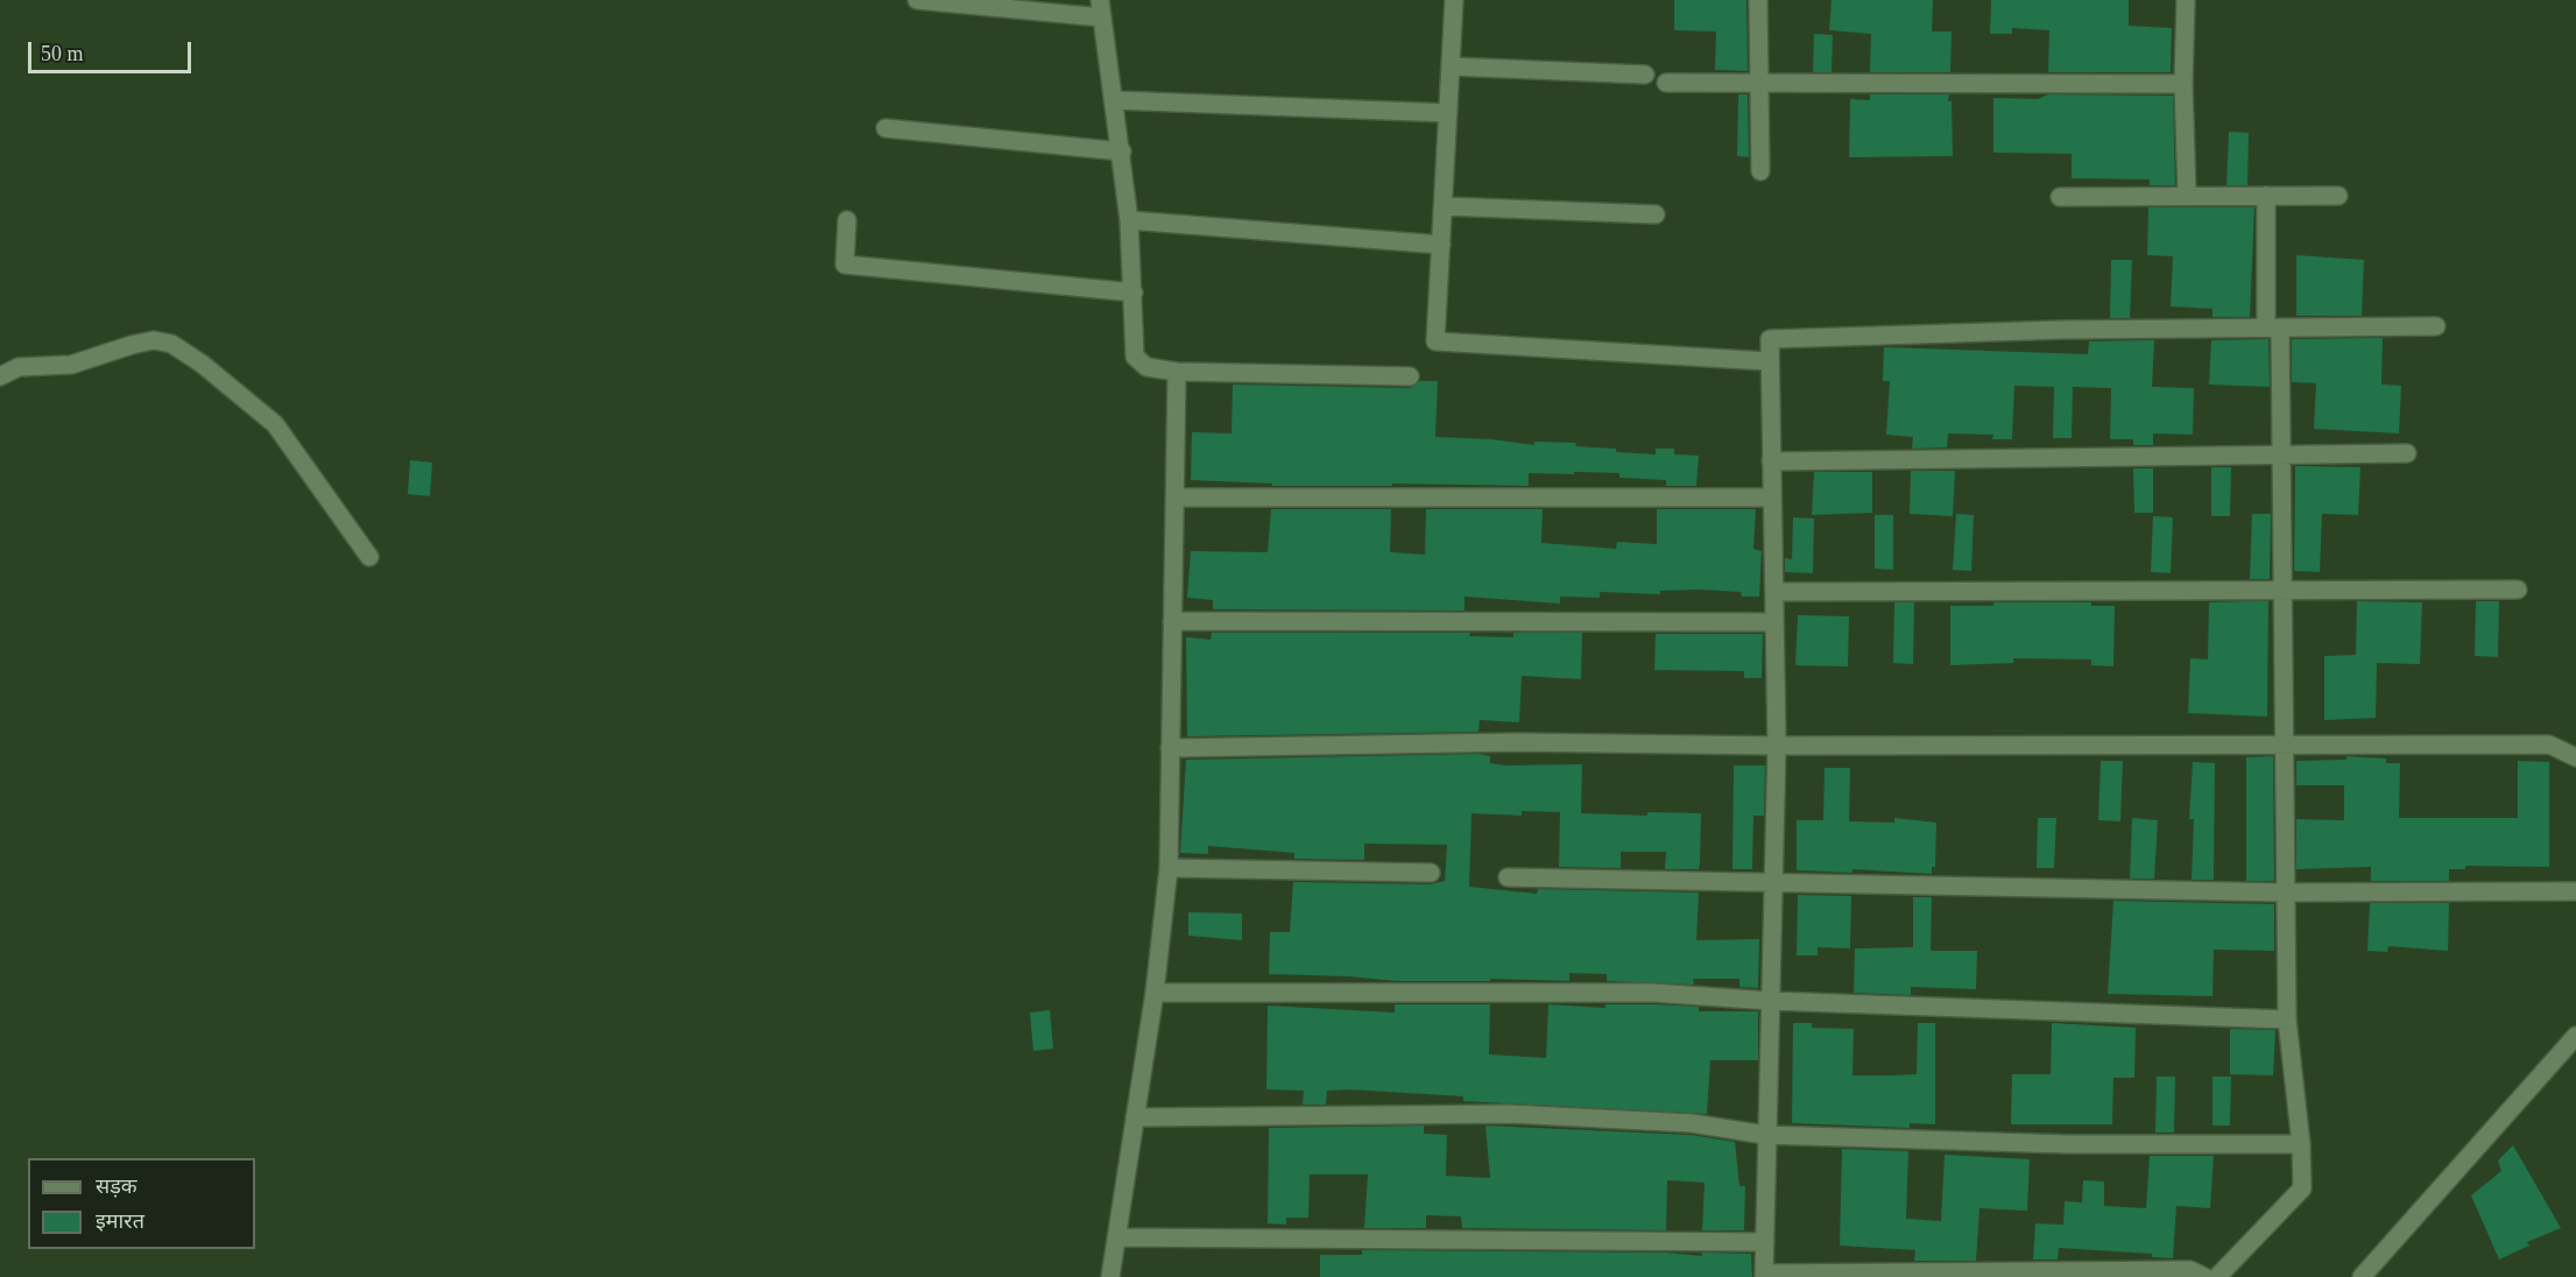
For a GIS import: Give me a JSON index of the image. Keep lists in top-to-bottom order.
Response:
{
  "legend": ["सड़क", "इमारत"],
  "scale_bar": "50 m"
}
